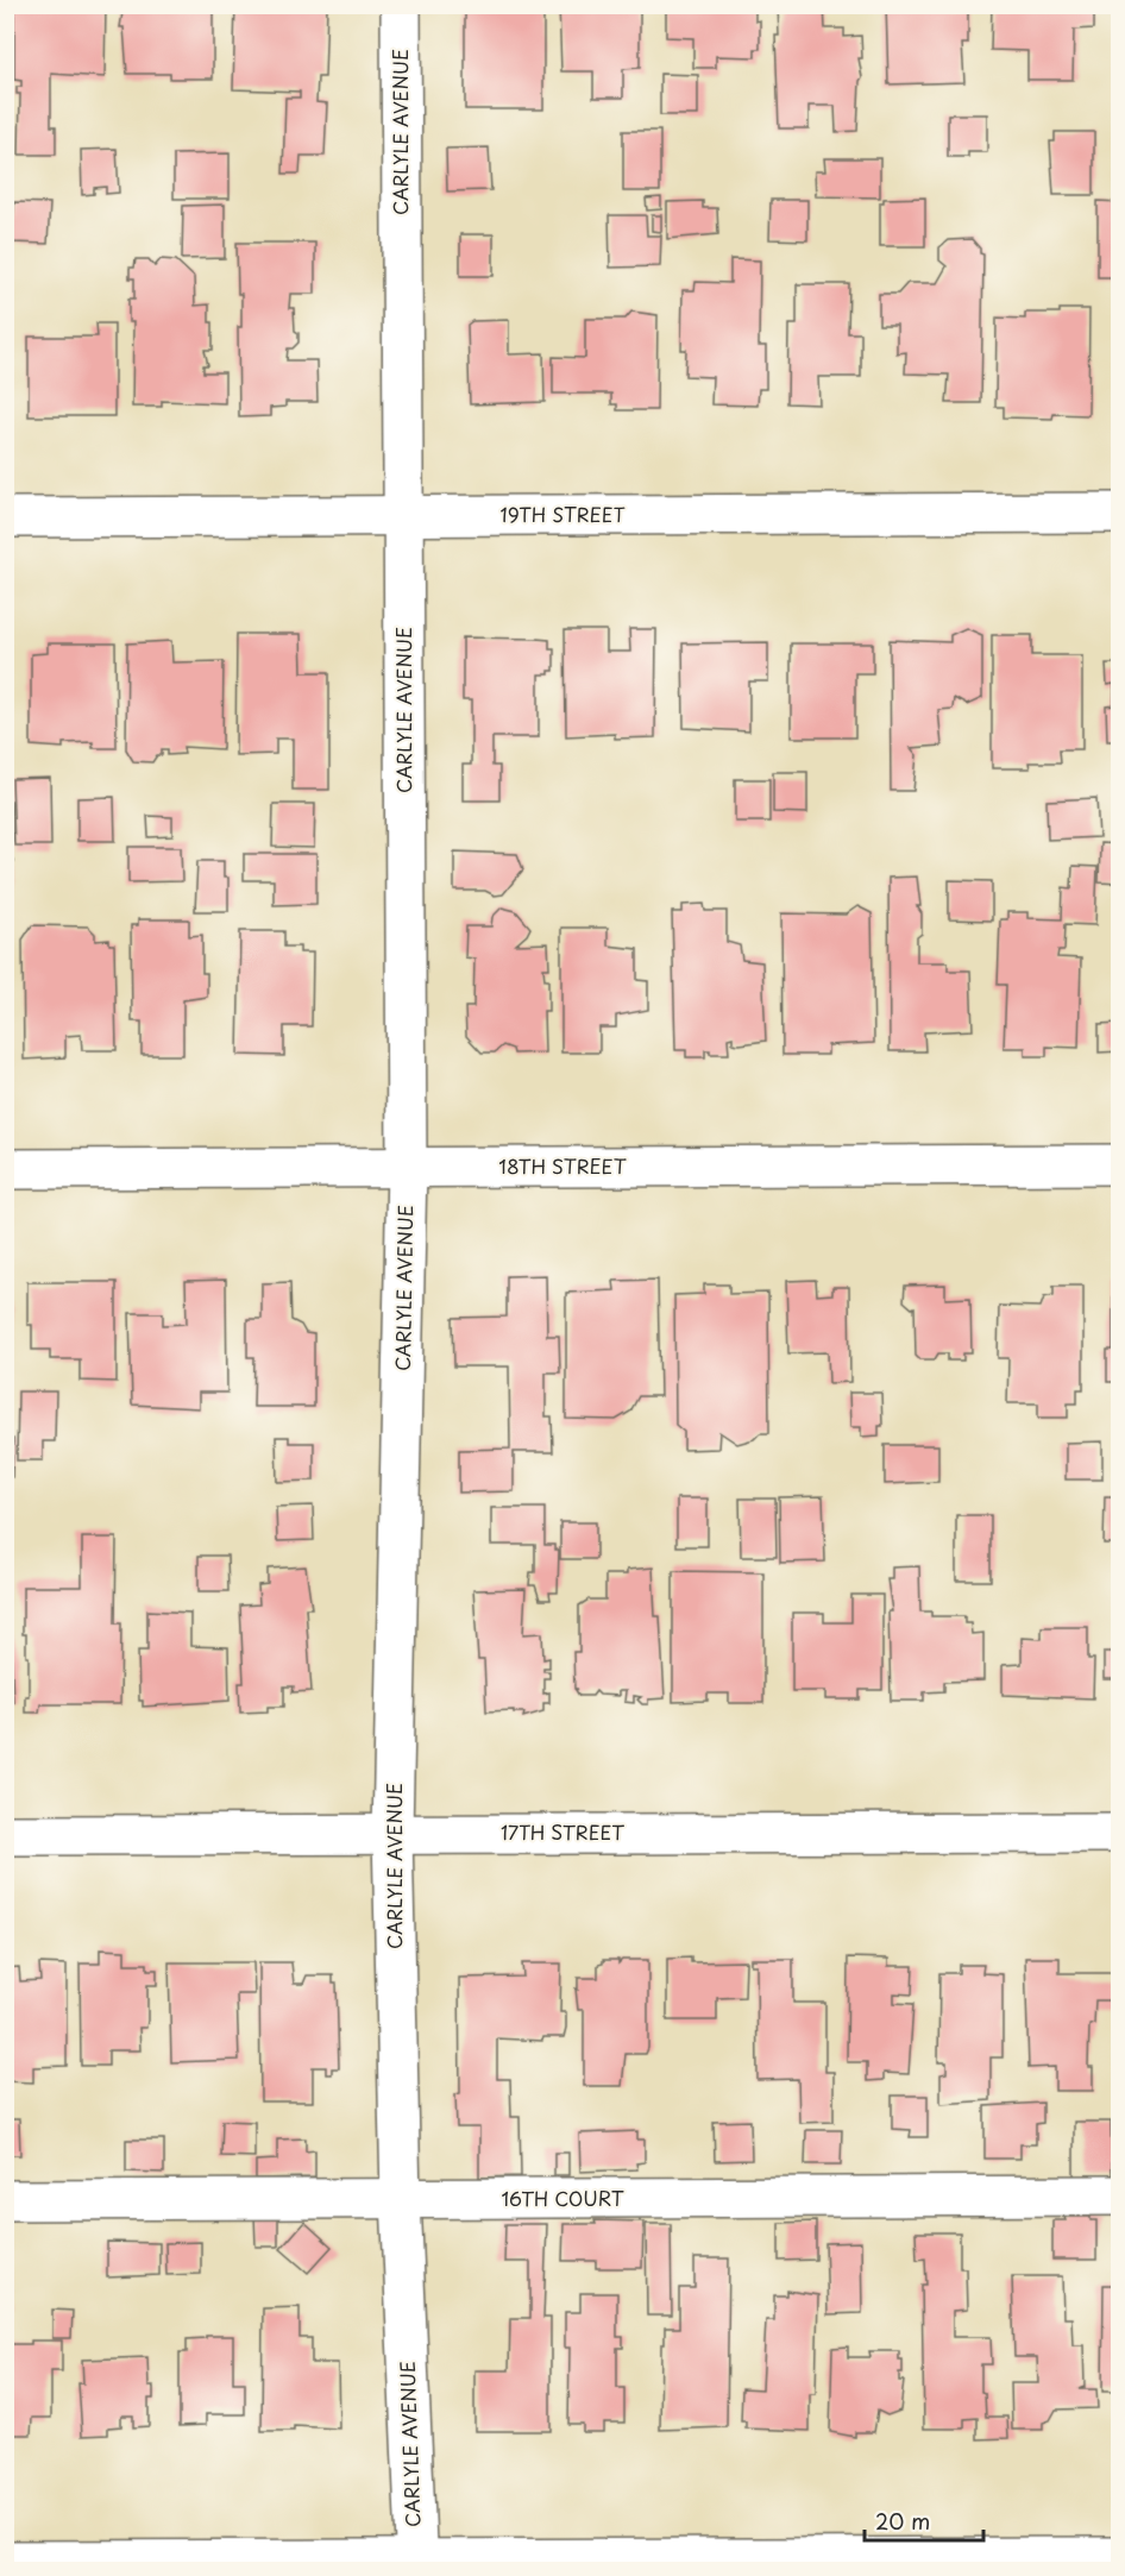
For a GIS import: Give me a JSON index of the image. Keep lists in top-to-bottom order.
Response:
{
  "streets": {
    "street": [
      "CARLYLE AVENUE",
      "19TH STREET",
      "18TH STREET",
      "17TH STREET",
      "16TH COURT"
    ]
  },
  "crossings": [
    ["CARLYLE AVENUE", "19TH STREET"],
    ["CARLYLE AVENUE", "18TH STREET"],
    ["CARLYLE AVENUE", "17TH STREET"],
    ["CARLYLE AVENUE", "16TH COURT"]
  ],
  "scale_bar": "20 m"
}
